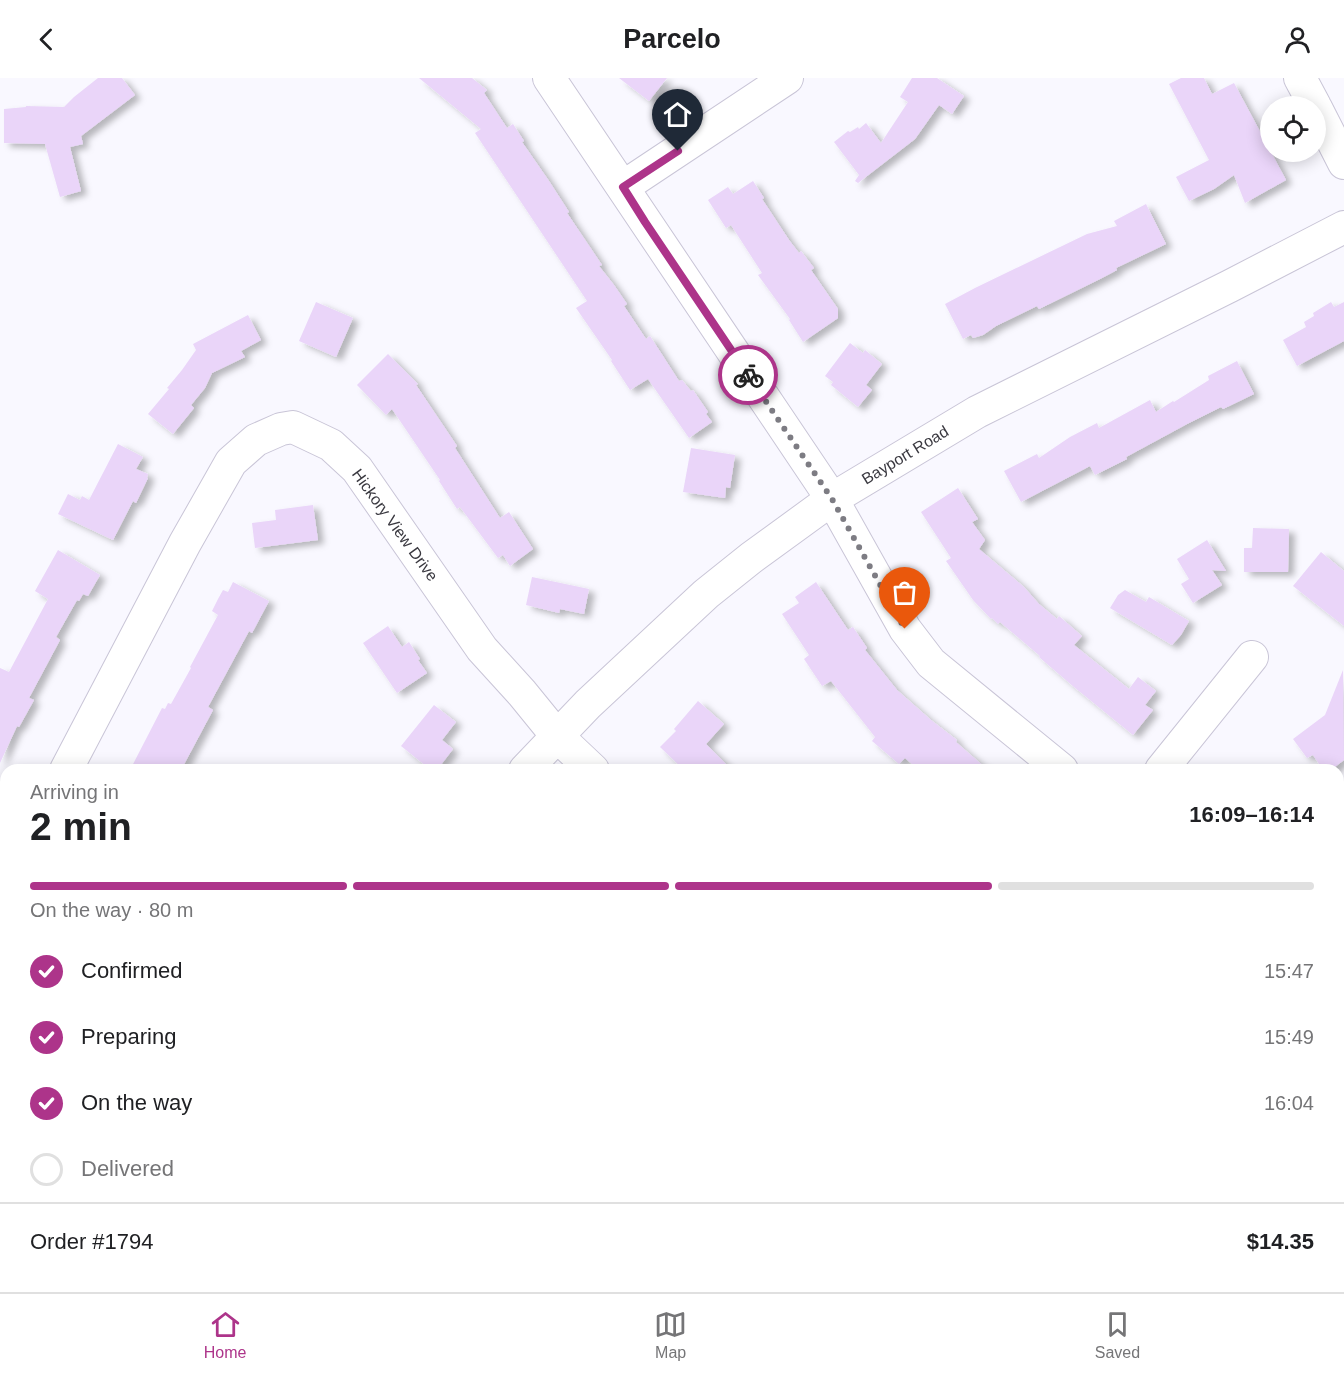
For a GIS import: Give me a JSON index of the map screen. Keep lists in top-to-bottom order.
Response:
{
  "streets": {
    "street": ["Bayport Road", "Hickory View Drive"]
  },
  "crossings": [
    ["Bayport Road", "Hickory View Drive"]
  ],
  "page": {
    "header": "Parcelo",
    "heading": ["2 min", "Arriving in", "16:09–16:14"],
    "panel": ["Order #1794", "$14.35"],
    "bar": "On the way · 80 m",
    "list": [
      ["Confirmed", "15:47"],
      ["Preparing", "15:49"],
      ["On the way", "16:04"],
      "Delivered"
    ],
    "tabs": ["Home", "Map", "Saved"]
  }
}
